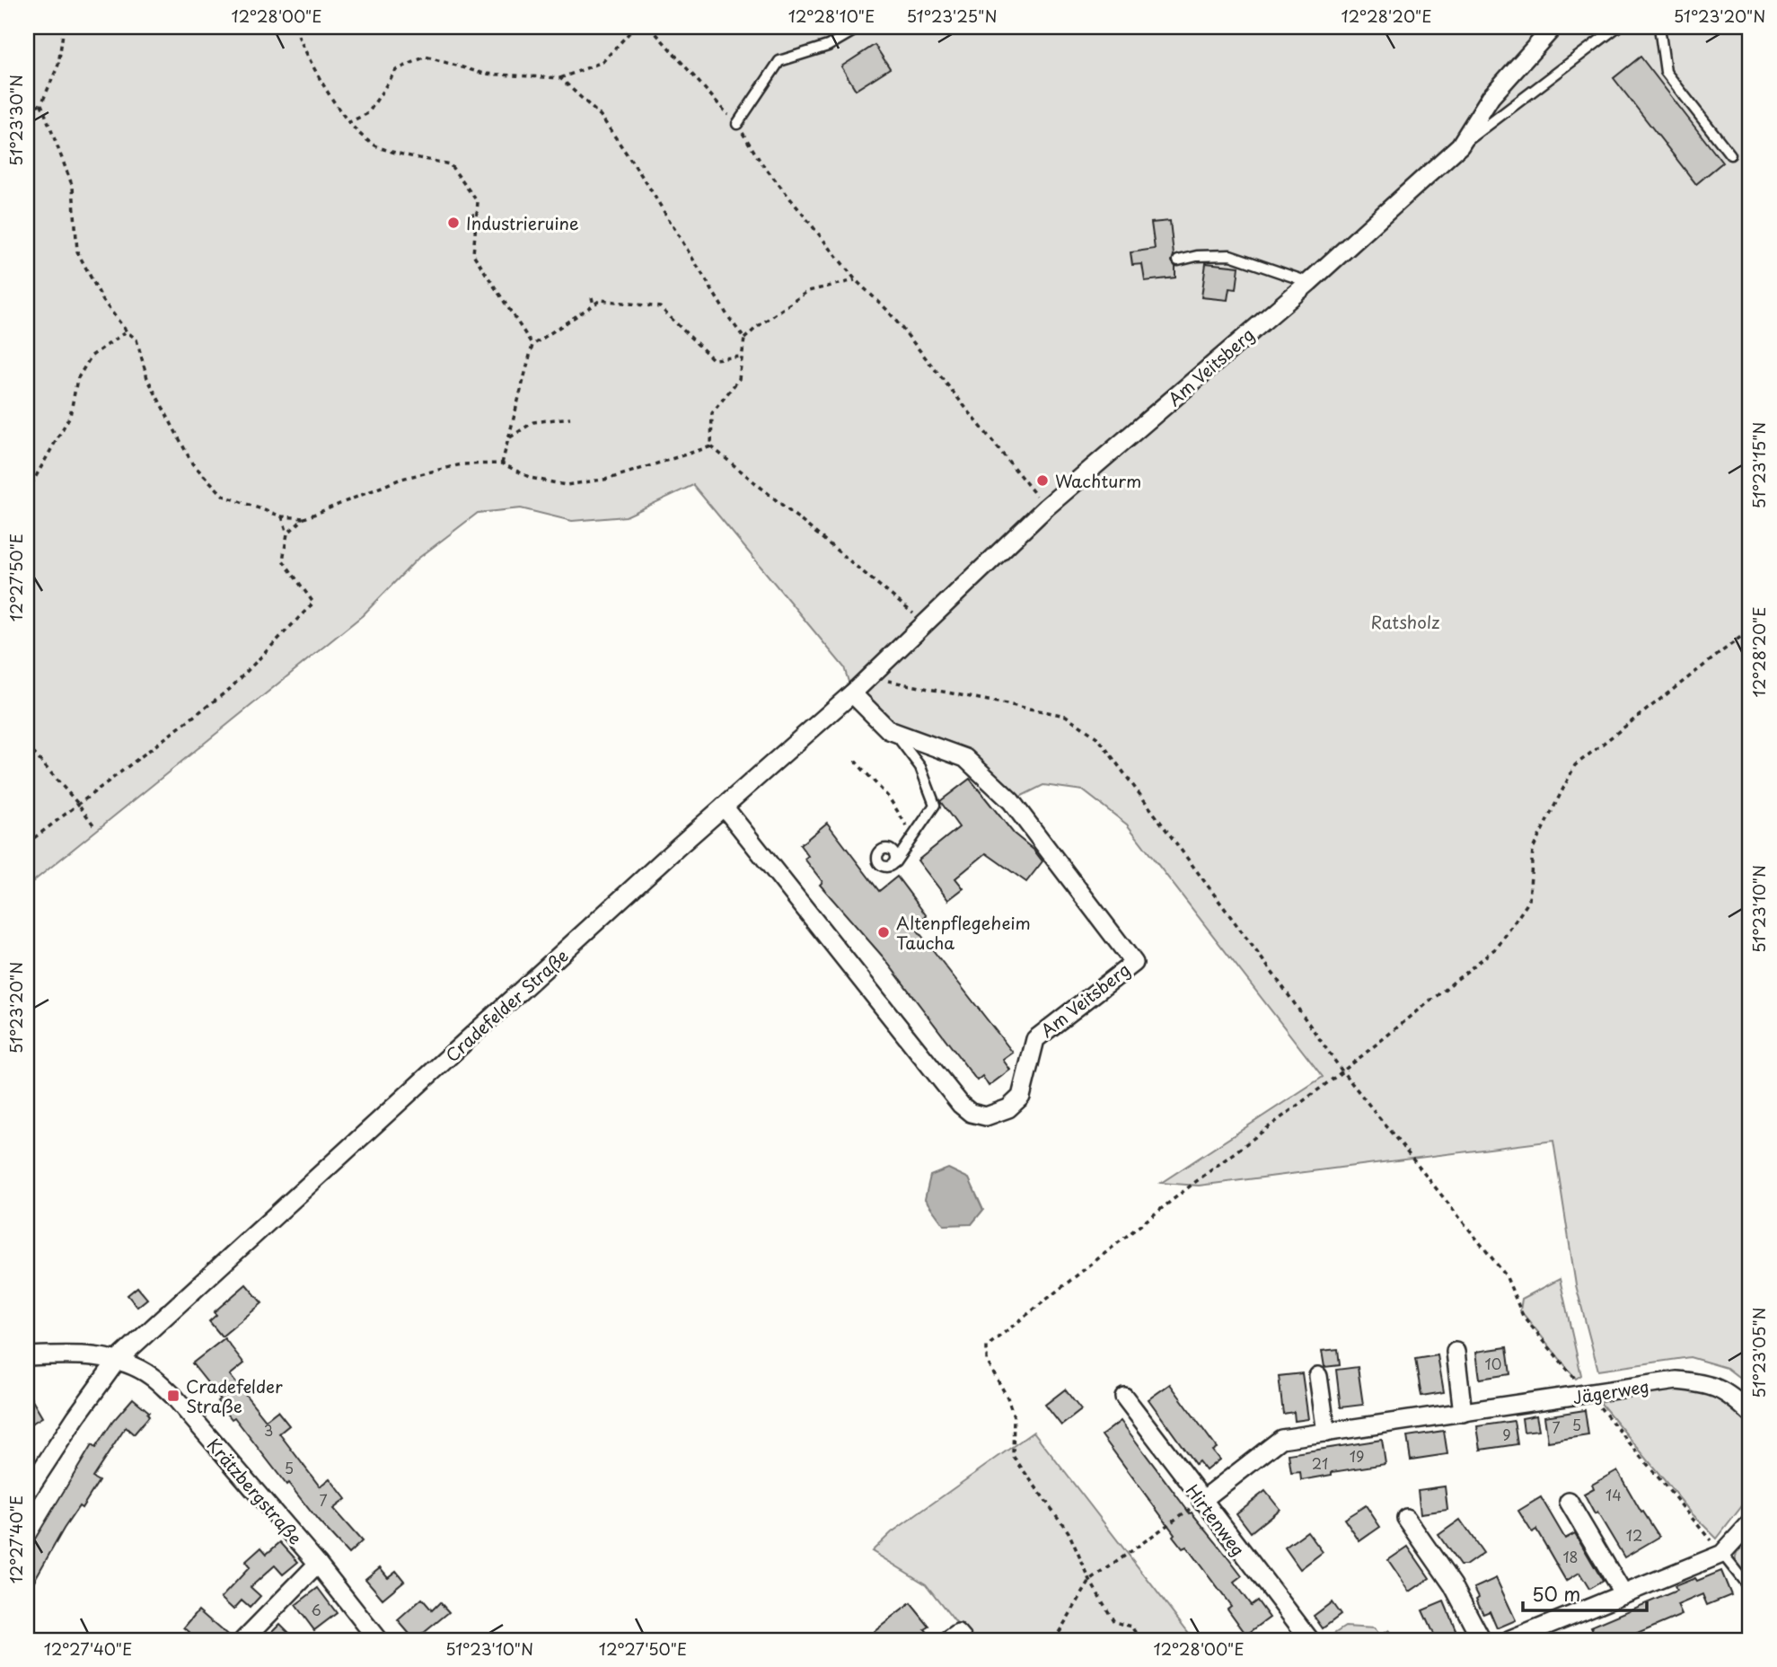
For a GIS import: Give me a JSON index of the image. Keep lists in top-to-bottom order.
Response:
{
  "streets": {
    "street": [
      "Am Veitsberg",
      "Cradefelder Straße",
      "Jägerweg",
      "Krätzbergstraße",
      "Hirtenweg"
    ]
  },
  "crossings": [
    ["Am Veitsberg", "Cradefelder Straße"],
    ["Cradefelder Straße", "Krätzbergstraße"],
    ["Jägerweg", "Hirtenweg"]
  ],
  "parks": ["Ratsholz"],
  "places": {
    "other": ["Industrieruine", "Wachturm", "Altenpflegeheim Taucha"],
    "transit": ["Cradefelder Straße"]
  },
  "house_numbers": [
    "10",
    "5",
    "7",
    "3",
    "9",
    "19",
    "21",
    "5",
    "14",
    "7",
    "12",
    "18",
    "6"
  ],
  "scale_bar": "50 m",
  "coordinates": [
    "12°28'00\"E",
    "12°28'10\"E",
    "51°23'25\"N",
    "12°28'20\"E",
    "51°23'20\"N",
    "51°23'30\"N",
    "51°23'15\"N",
    "12°27'50\"E",
    "51°23'10\"N",
    "51°23'05\"N",
    "12°27'40\"E"
  ]
}
